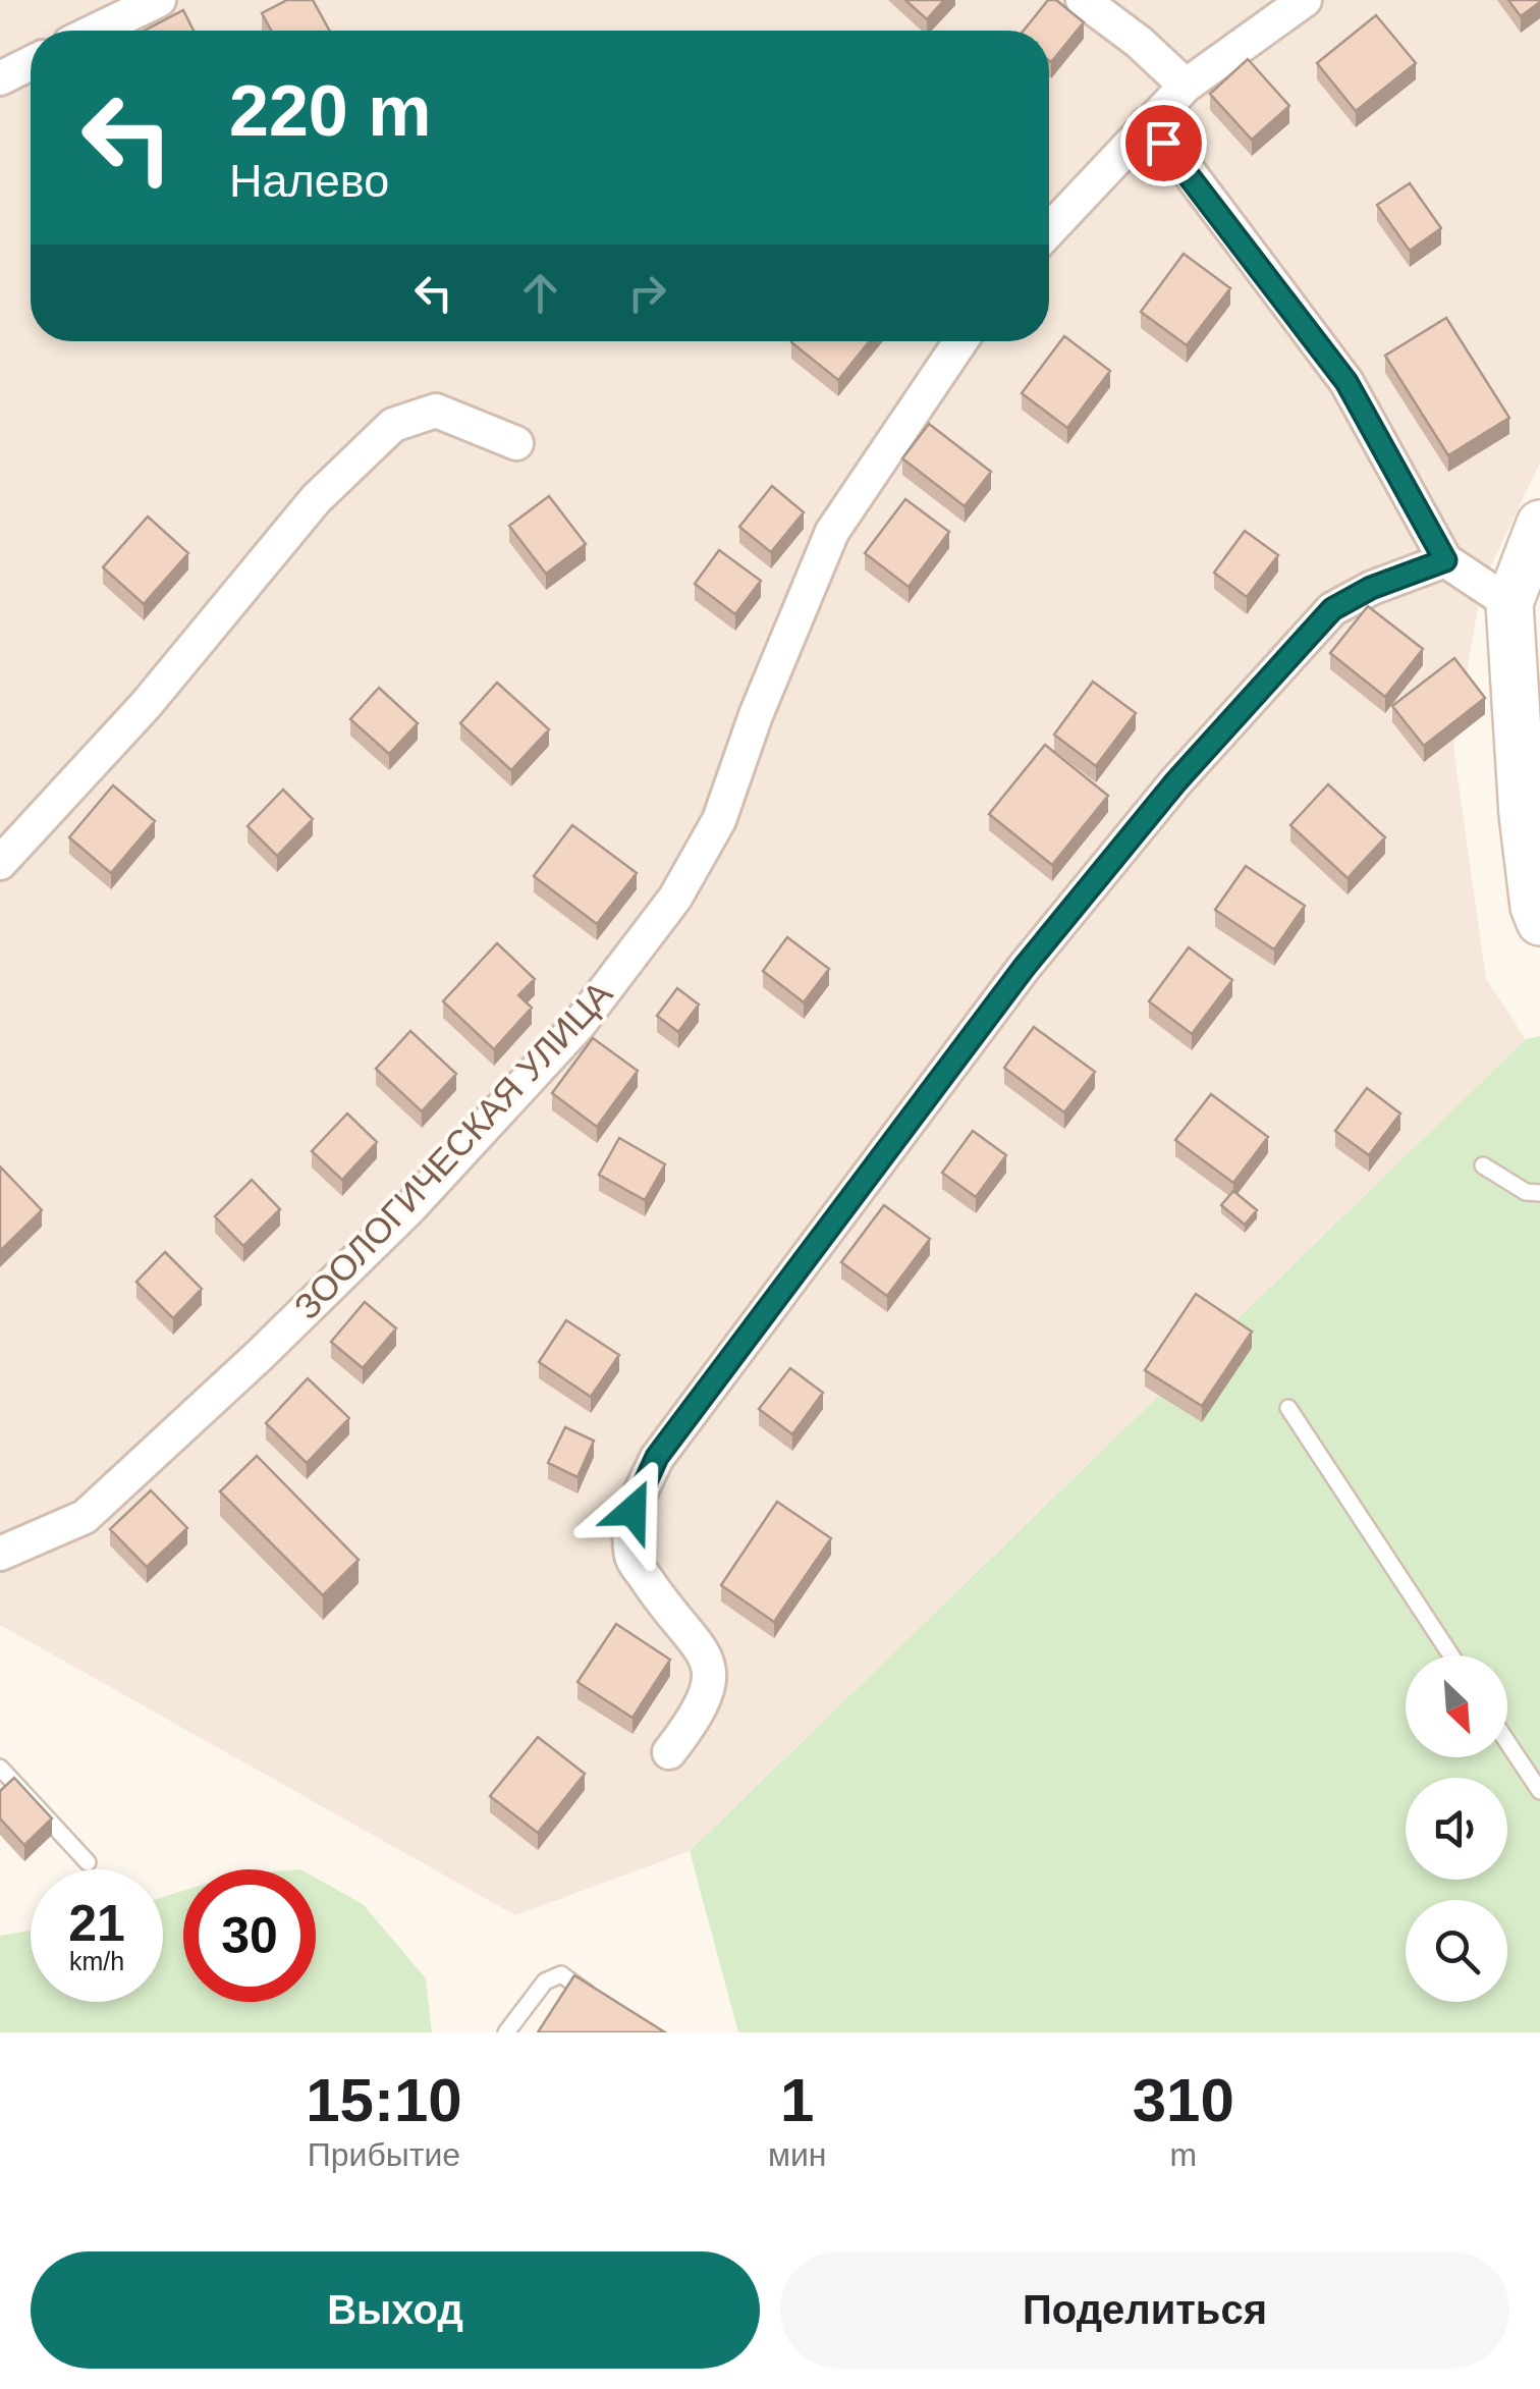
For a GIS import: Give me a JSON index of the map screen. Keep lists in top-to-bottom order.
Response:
{
  "streets": {
    "street": ["ЗООЛОГИЧЕСКАЯ УЛИЦА"]
  },
  "north": "bottom right",
  "page": {
    "turn": ["220 m", "Налево"],
    "speed": "21 km/h",
    "limit": "30",
    "eta": [
      "15:10",
      "Прибытие",
      "1",
      "мин",
      "310",
      "m"
    ],
    "buttons": ["Выход", "Поделиться"]
  }
}
